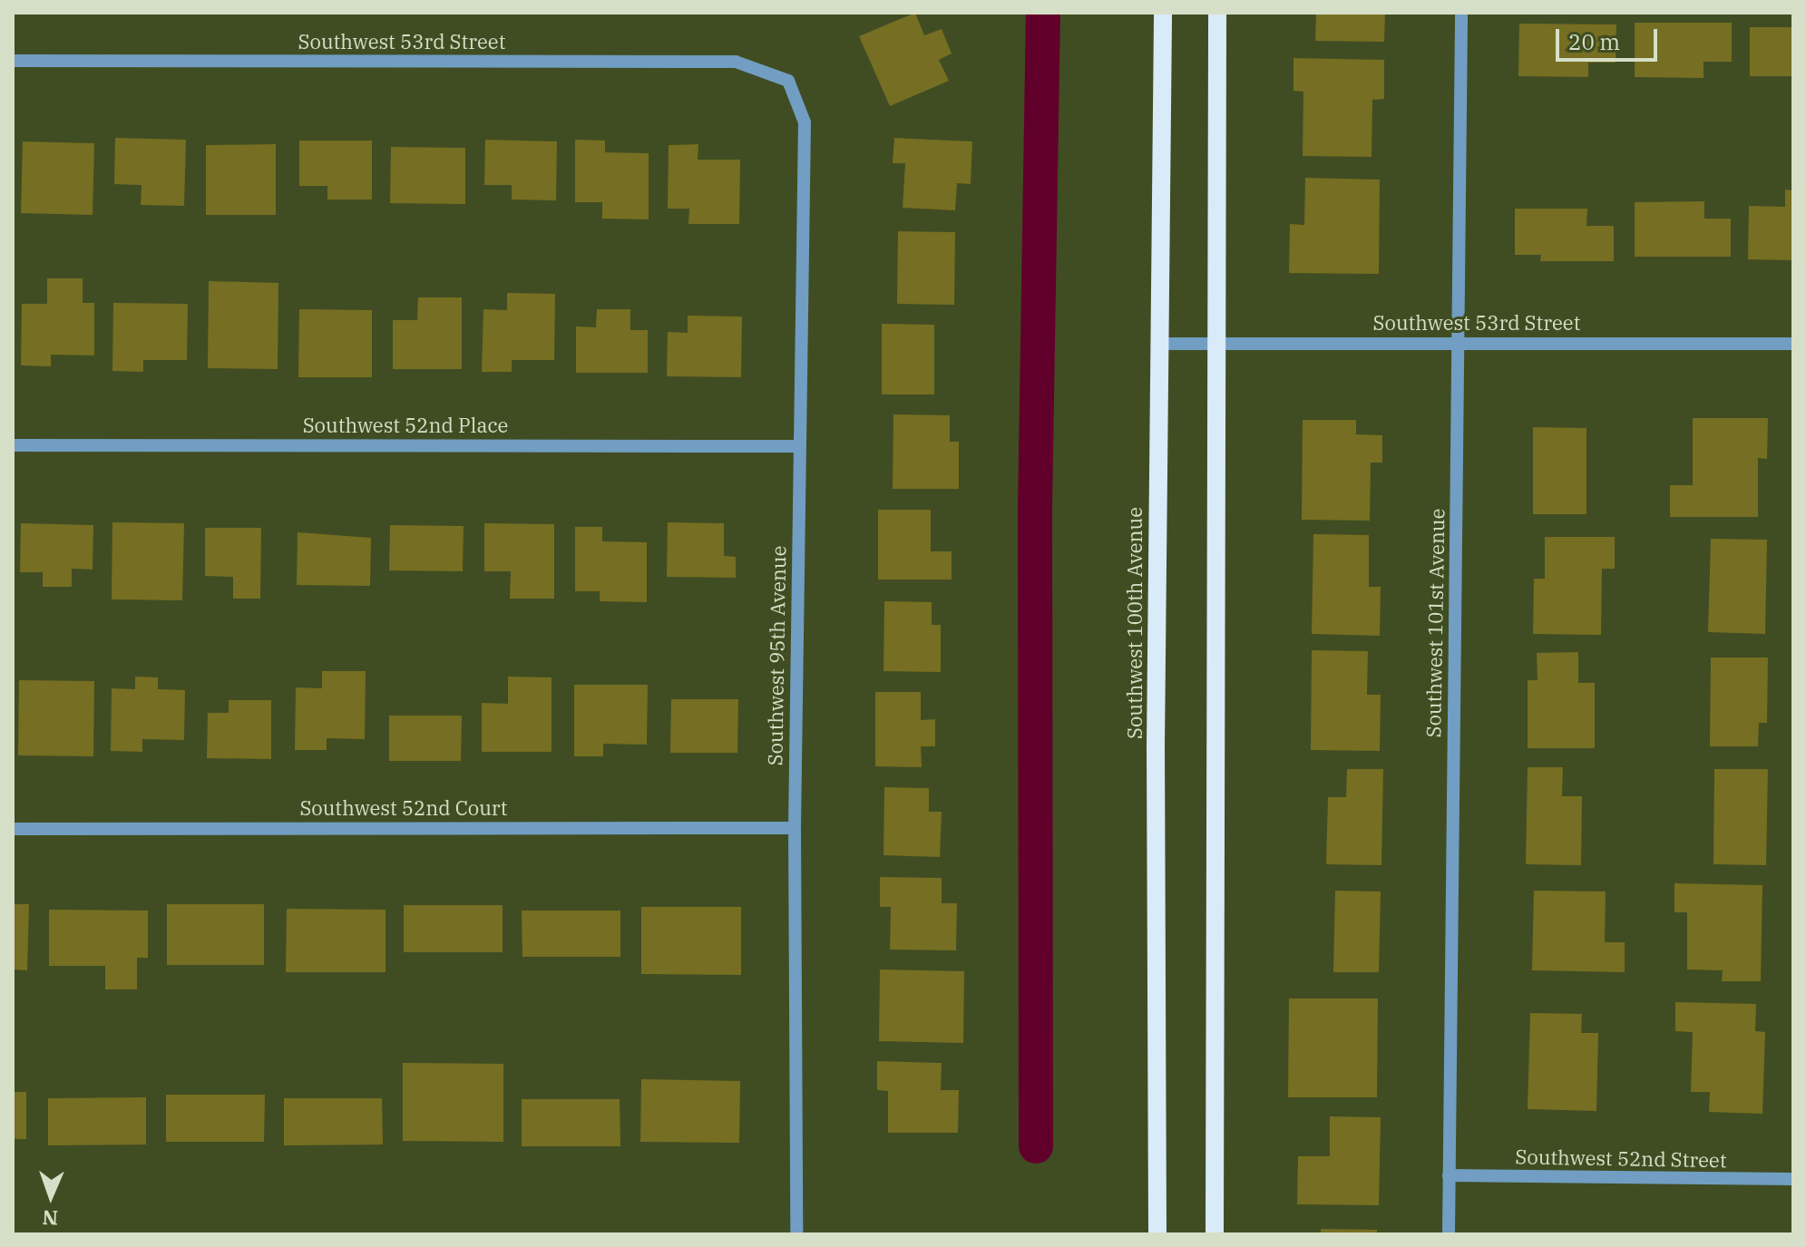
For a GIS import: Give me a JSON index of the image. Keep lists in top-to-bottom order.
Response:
{
  "streets": {
    "main road": ["Southwest 100th Avenue"],
    "street": [
      "Southwest 53rd Street",
      "Southwest 52nd Place",
      "Southwest 101st Avenue",
      "Southwest 95th Avenue",
      "Southwest 52nd Court",
      "Southwest 52nd Street"
    ]
  },
  "crossings": [
    ["Southwest 53rd Street", "Southwest 100th Avenue"],
    ["Southwest 53rd Street", "Southwest 101st Avenue"],
    ["Southwest 53rd Street", "Southwest 95th Avenue"],
    ["Southwest 52nd Place", "Southwest 95th Avenue"],
    ["Southwest 101st Avenue", "Southwest 52nd Street"],
    ["Southwest 95th Avenue", "Southwest 52nd Court"]
  ],
  "scale_bar": "20 m",
  "north": "bottom"
}
